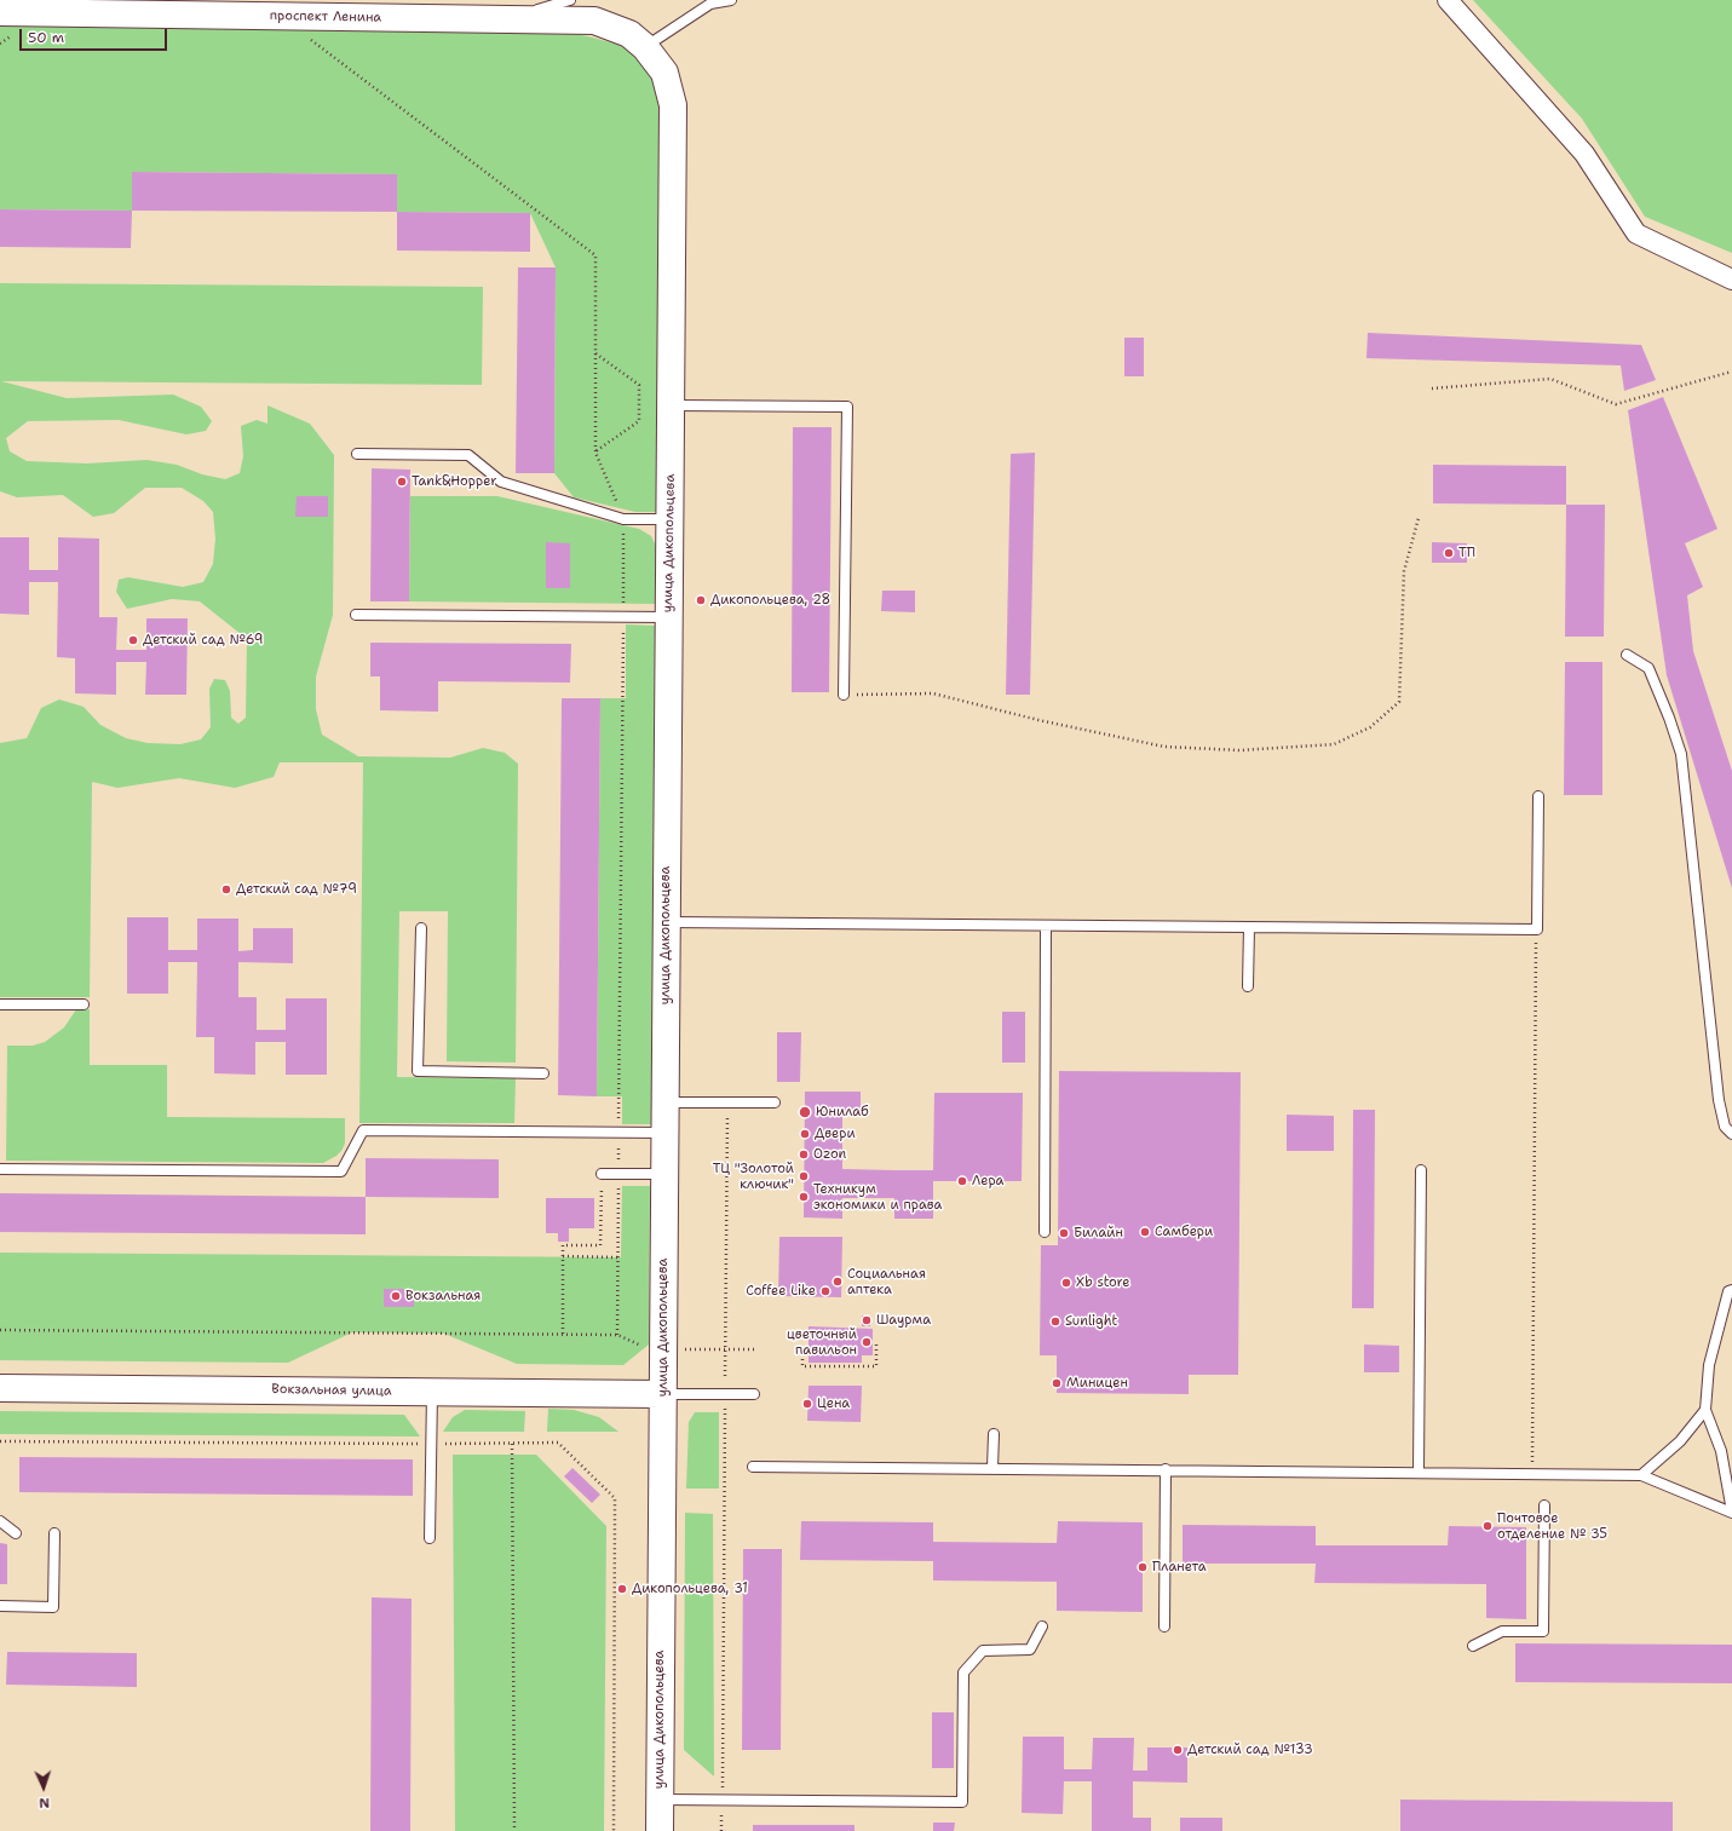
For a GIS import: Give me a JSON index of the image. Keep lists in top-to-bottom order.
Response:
{
  "streets": {
    "street": ["проспект Ленина", "улица Дикопольцева", "Вокзальная улица"]
  },
  "crossings": [
    ["проспект Ленина", "улица Дикопольцева"],
    ["улица Дикопольцева", "Вокзальная улица"]
  ],
  "places": [
    "Tank&Hopper",
    "ТП",
    "Дикопольцева, 28",
    "Детский сад №69",
    "Детский сад №79",
    "Юнилаб",
    "Двери",
    "Ozon",
    "ТЦ \"Золотой ключик\"",
    "Лера",
    "Техникум экономики и права",
    "Самбери",
    "Билайн",
    "Социальная аптека",
    "Xb store",
    "Coffee Like",
    "Вокзальная",
    "Шаурма",
    "Sunlight",
    "цветочный павильон",
    "Миницен",
    "Цена",
    "Почтовое отделение № 35",
    "Планета",
    "Дикопольцева, 31",
    "Детский сад №133"
  ],
  "scale_bar": "50 m",
  "north": "bottom"
}
